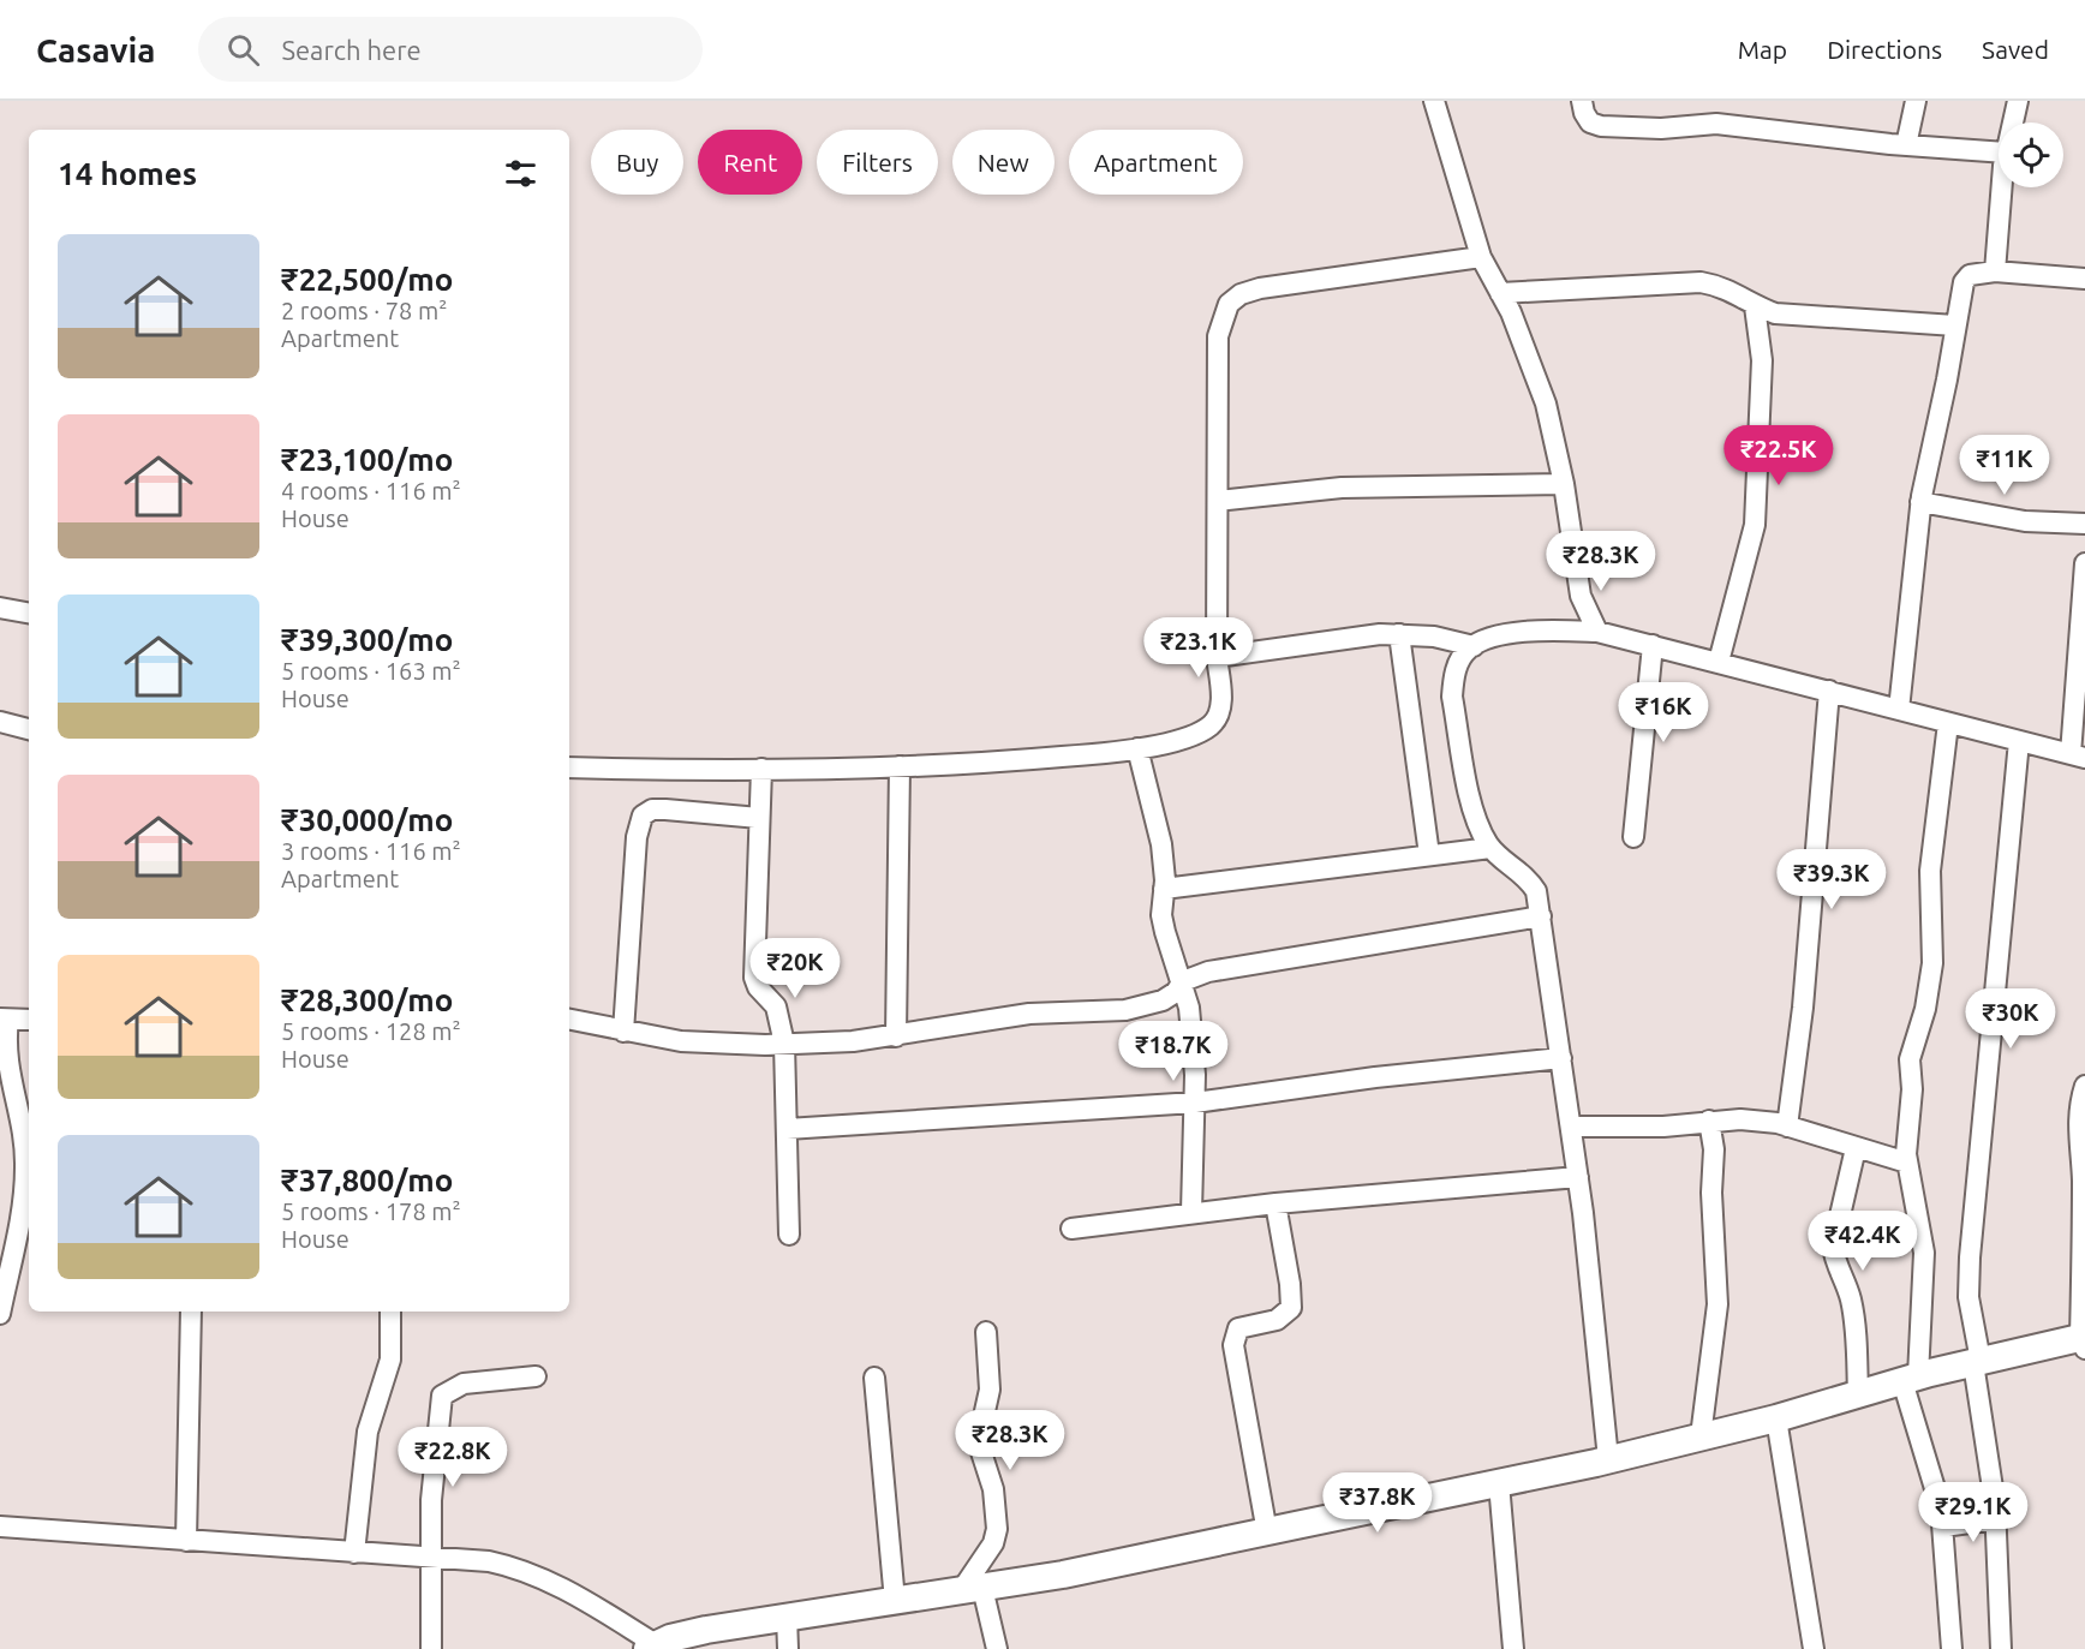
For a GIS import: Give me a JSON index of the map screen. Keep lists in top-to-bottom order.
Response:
{
  "page": {
    "header": "Casavia",
    "search": "Search here",
    "nav": ["Map", "Directions", "Saved"],
    "chip": [
      "Buy",
      "Rent",
      "Filters",
      "New",
      "Apartment"
    ],
    "heading": "14 homes",
    "list": [
      {
        "name": "₹22,500/mo",
        "note": "2 rooms · 78 m² · Apartment"
      },
      {
        "name": "₹23,100/mo",
        "note": "4 rooms · 116 m² · House"
      },
      {
        "name": "₹39,300/mo",
        "note": "5 rooms · 163 m² · House"
      },
      {
        "name": "₹30,000/mo",
        "note": "3 rooms · 116 m² · Apartment"
      },
      {
        "name": "₹28,300/mo",
        "note": "5 rooms · 128 m² · House"
      },
      {
        "name": "₹37,800/mo",
        "note": "5 rooms · 178 m² · House"
      }
    ],
    "price": [
      "₹22.5K",
      "₹11K",
      "₹28.3K",
      "₹23.1K",
      "₹16K",
      "₹39.3K",
      "₹20K",
      "₹30K",
      "₹18.7K",
      "₹42.4K",
      "₹28.3K",
      "₹22.8K",
      "₹37.8K",
      "₹29.1K"
    ]
  }
}
